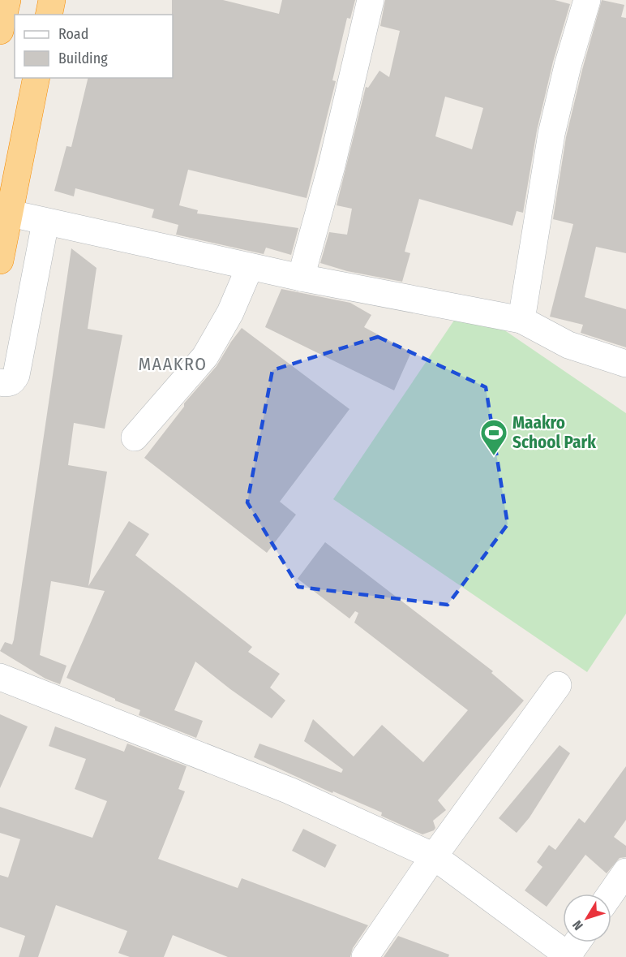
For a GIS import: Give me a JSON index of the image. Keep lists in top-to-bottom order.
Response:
{
  "districts": ["MAAKRO"],
  "places": {
    "sports": ["Maakro School Park"]
  },
  "legend": ["Road", "Building"],
  "north": "bottom left"
}
